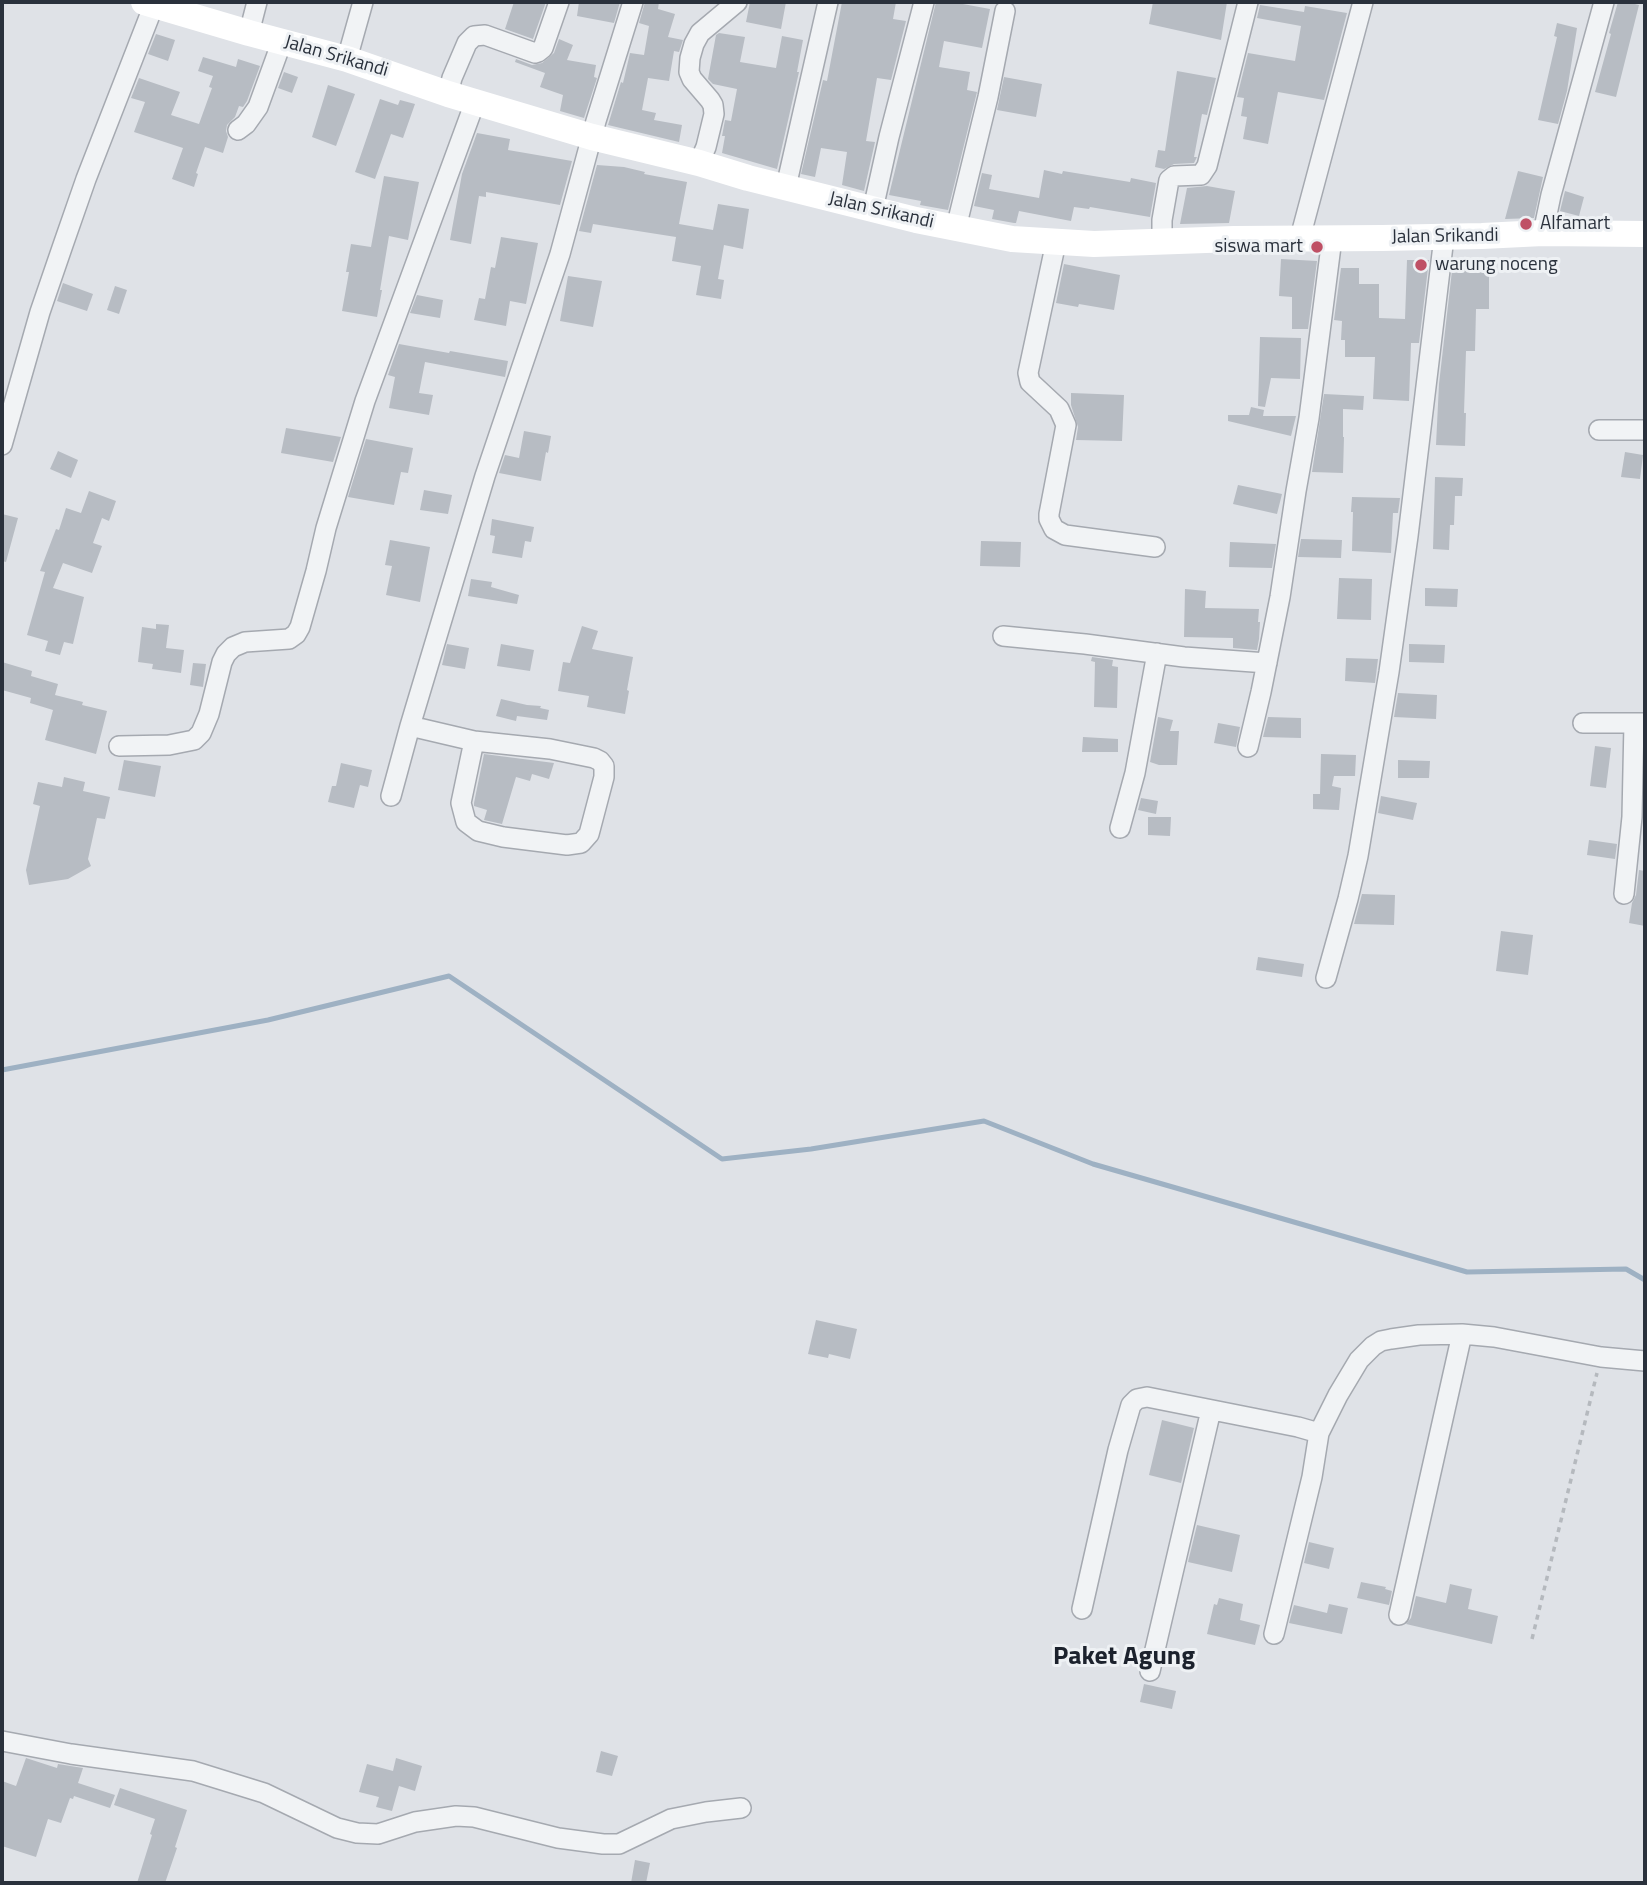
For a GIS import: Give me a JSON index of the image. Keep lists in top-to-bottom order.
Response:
{
  "streets": {
    "street": ["Jalan Srikandi"]
  },
  "districts": ["Paket Agung"],
  "places": ["Alfamart", "siswa mart", "warung noceng"]
}
